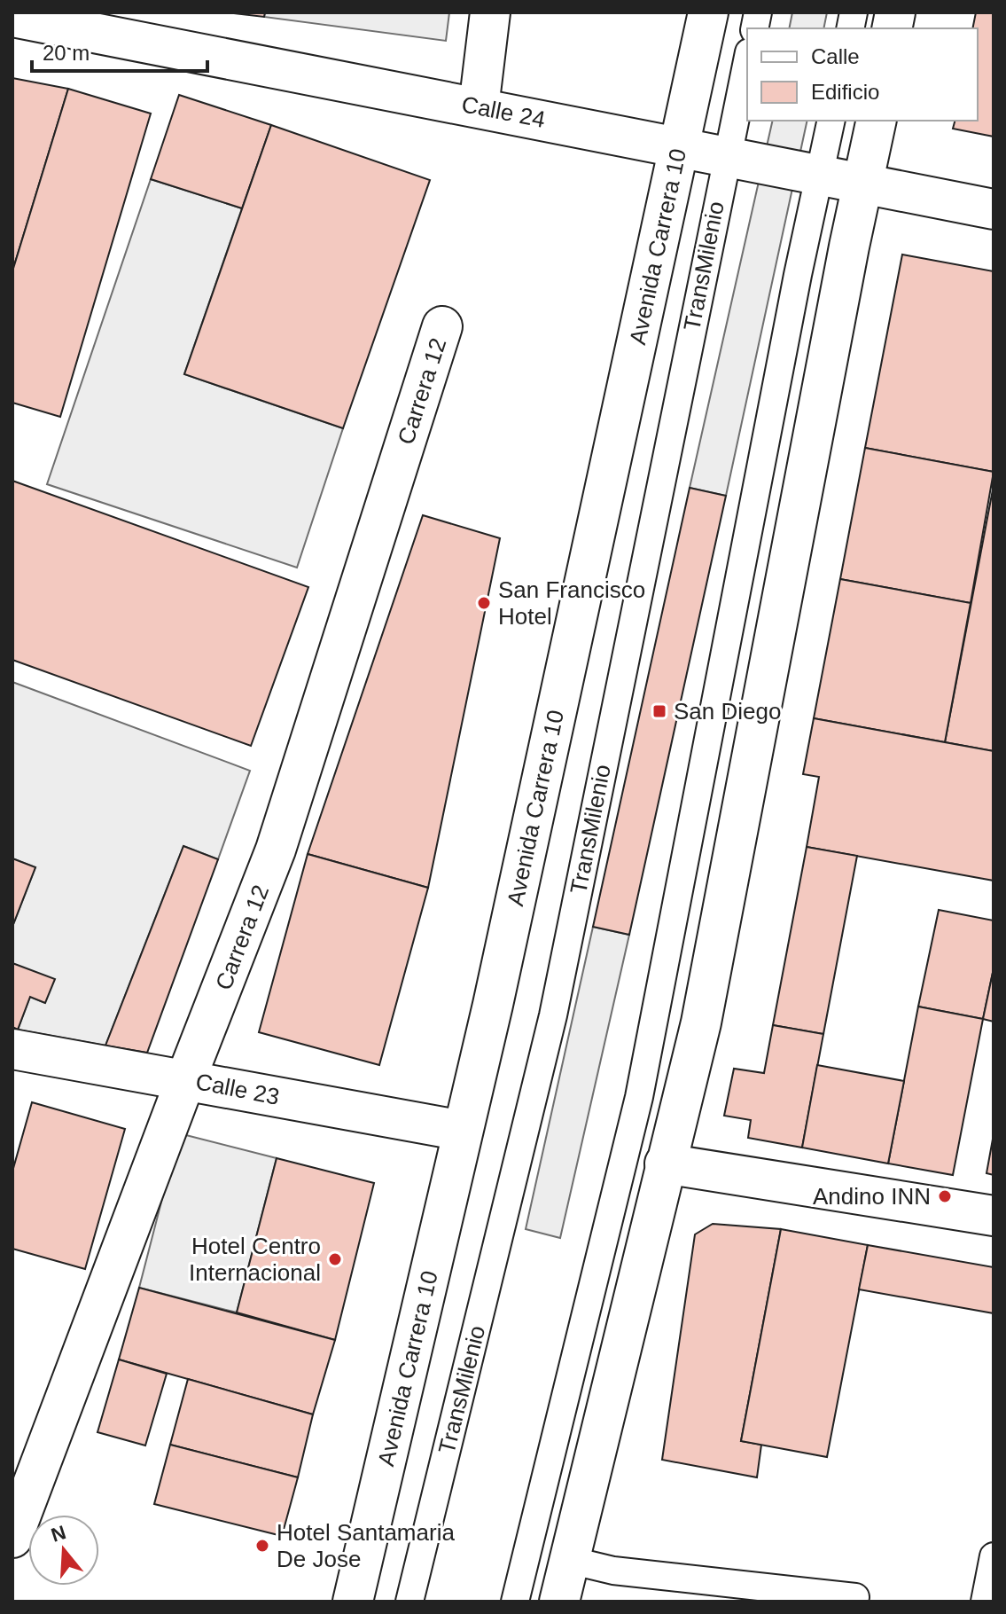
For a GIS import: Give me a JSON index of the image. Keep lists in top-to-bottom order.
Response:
{
  "streets": {
    "street": [
      "Calle 24",
      "Avenida Carrera 10",
      "Carrera 12",
      "Calle 23"
    ],
    "lane": ["TransMilenio"]
  },
  "crossings": [
    ["Calle 24", "Avenida Carrera 10"],
    ["Calle 24", "TransMilenio"],
    ["Avenida Carrera 10", "Calle 23"],
    ["Carrera 12", "Calle 23"]
  ],
  "places": {
    "other": [
      "San Francisco Hotel",
      "Andino INN",
      "Hotel Centro Internacional",
      "Hotel Santamaria De Jose"
    ],
    "transit": ["San Diego"]
  },
  "legend": ["Calle", "Edificio"],
  "scale_bar": "20 m",
  "north": "top"
}
